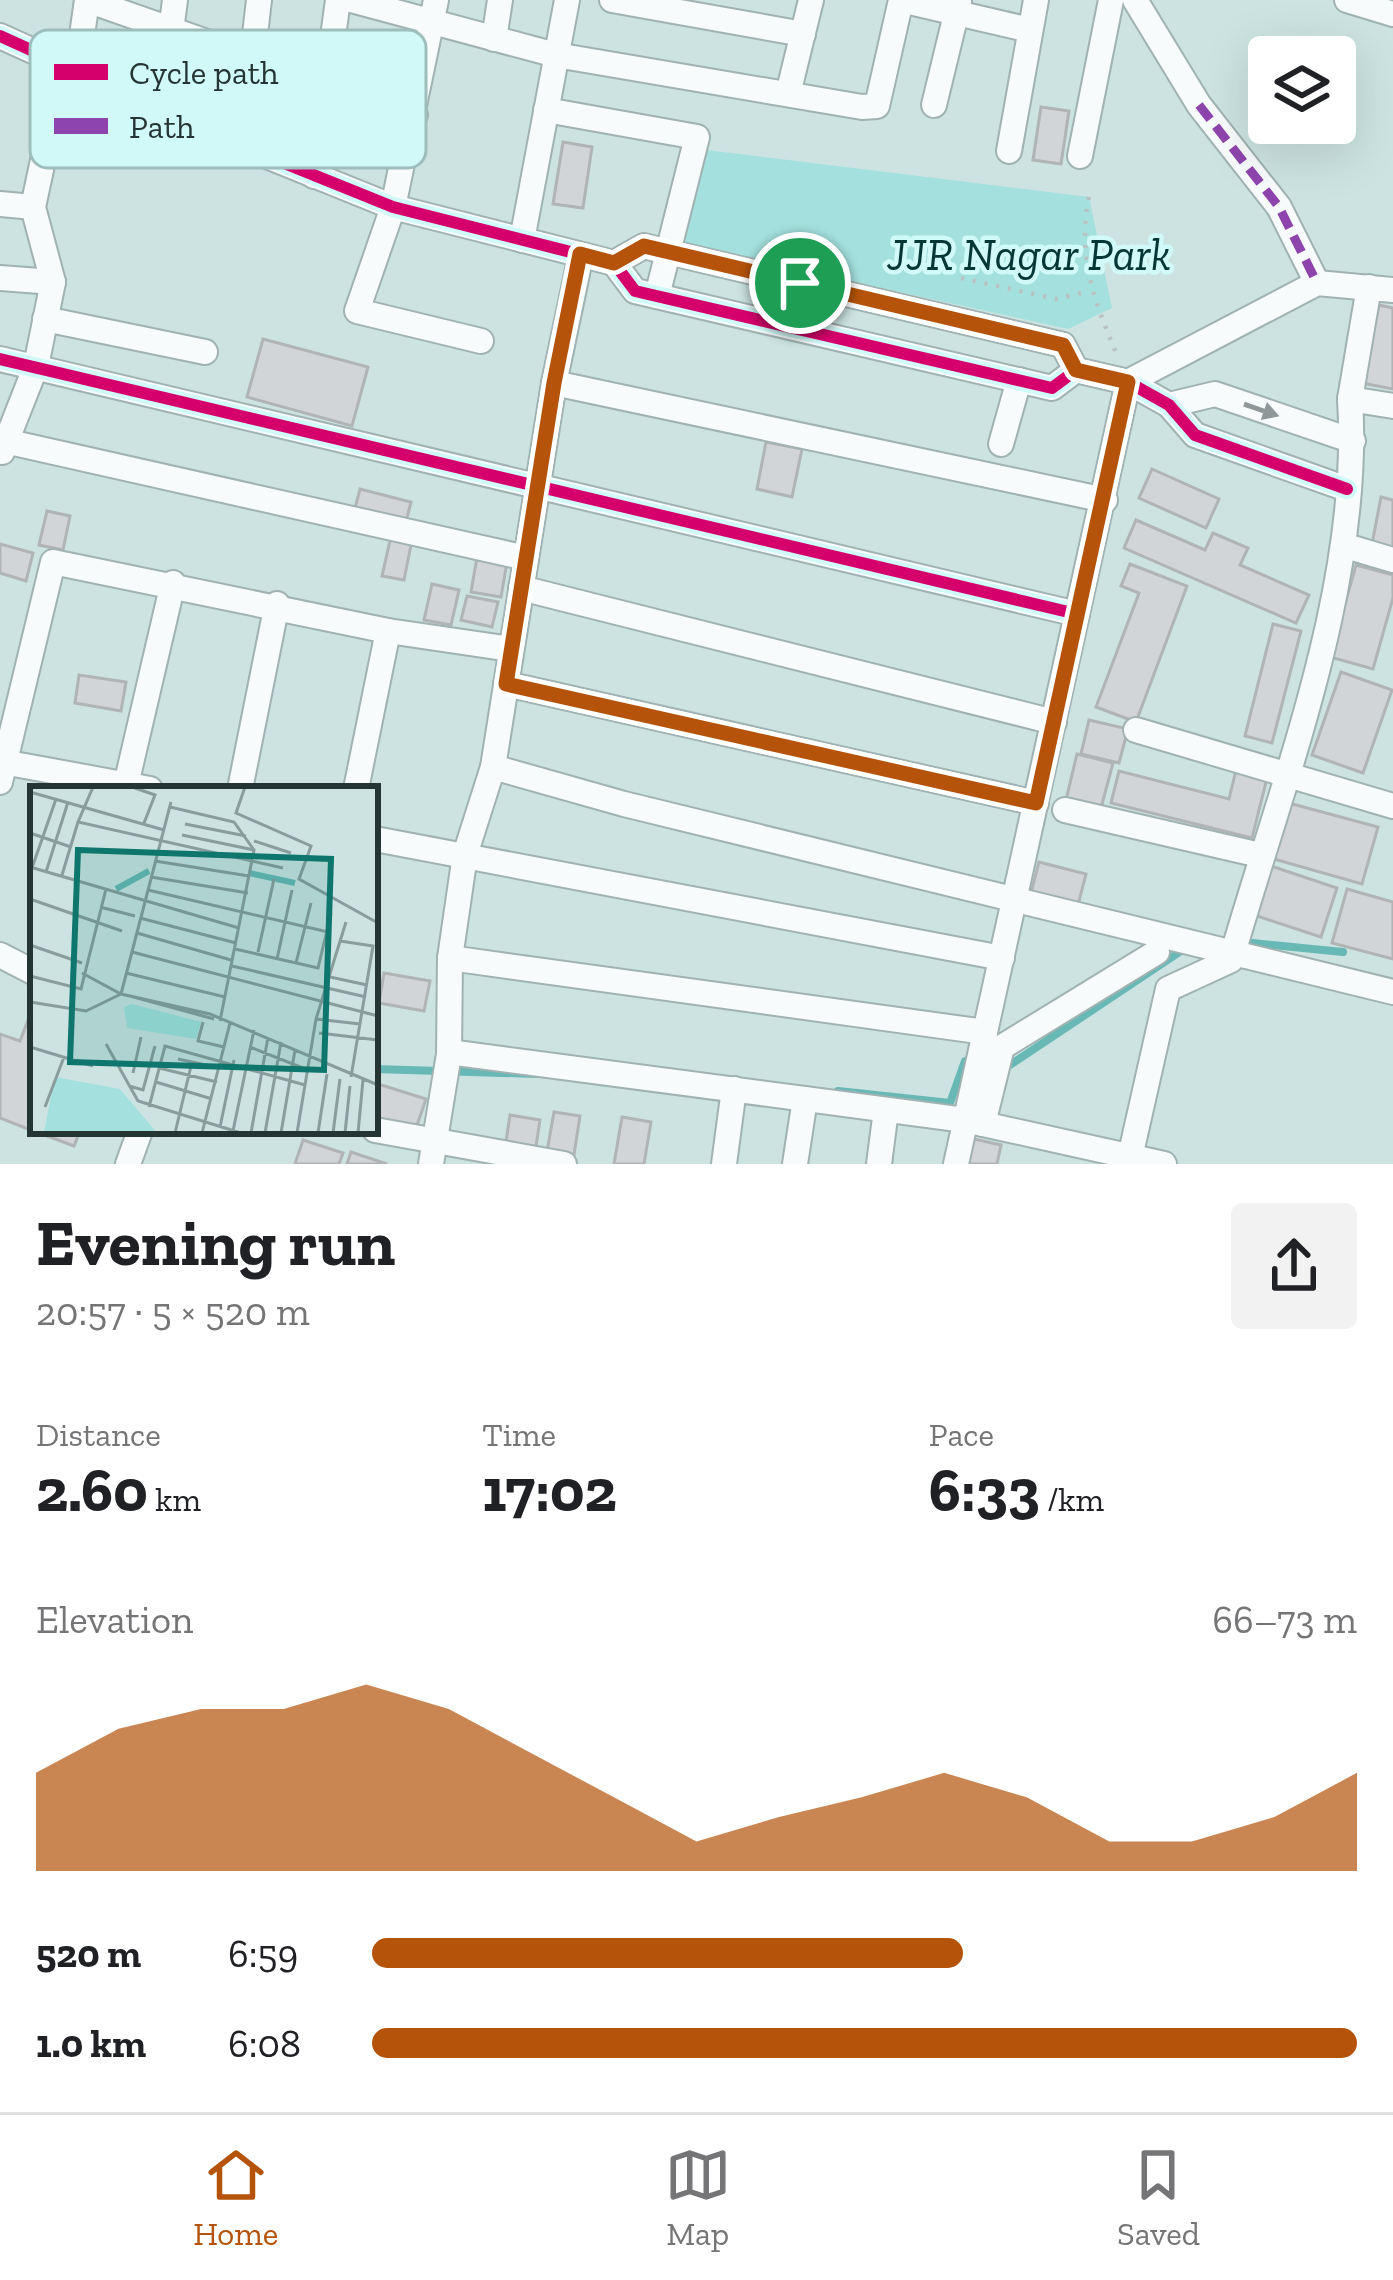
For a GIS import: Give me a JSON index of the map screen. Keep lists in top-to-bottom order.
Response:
{
  "parks": ["JJR Nagar Park"],
  "legend": ["Cycle path", "Path"],
  "page": {
    "heading": ["Evening run", "20:57 · 5 × 520 m"],
    "stats": [
      ["Distance", "2.60 km"],
      ["Time", "17:02"],
      ["Pace", "6:33 /km"]
    ],
    "chart": ["Elevation", "66–73 m"],
    "list": [
      {
        "name": "520 m",
        "note": "6:59"
      },
      {
        "name": "1.0 km",
        "note": "6:08"
      }
    ],
    "tabs": ["Home", "Map", "Saved"]
  }
}
